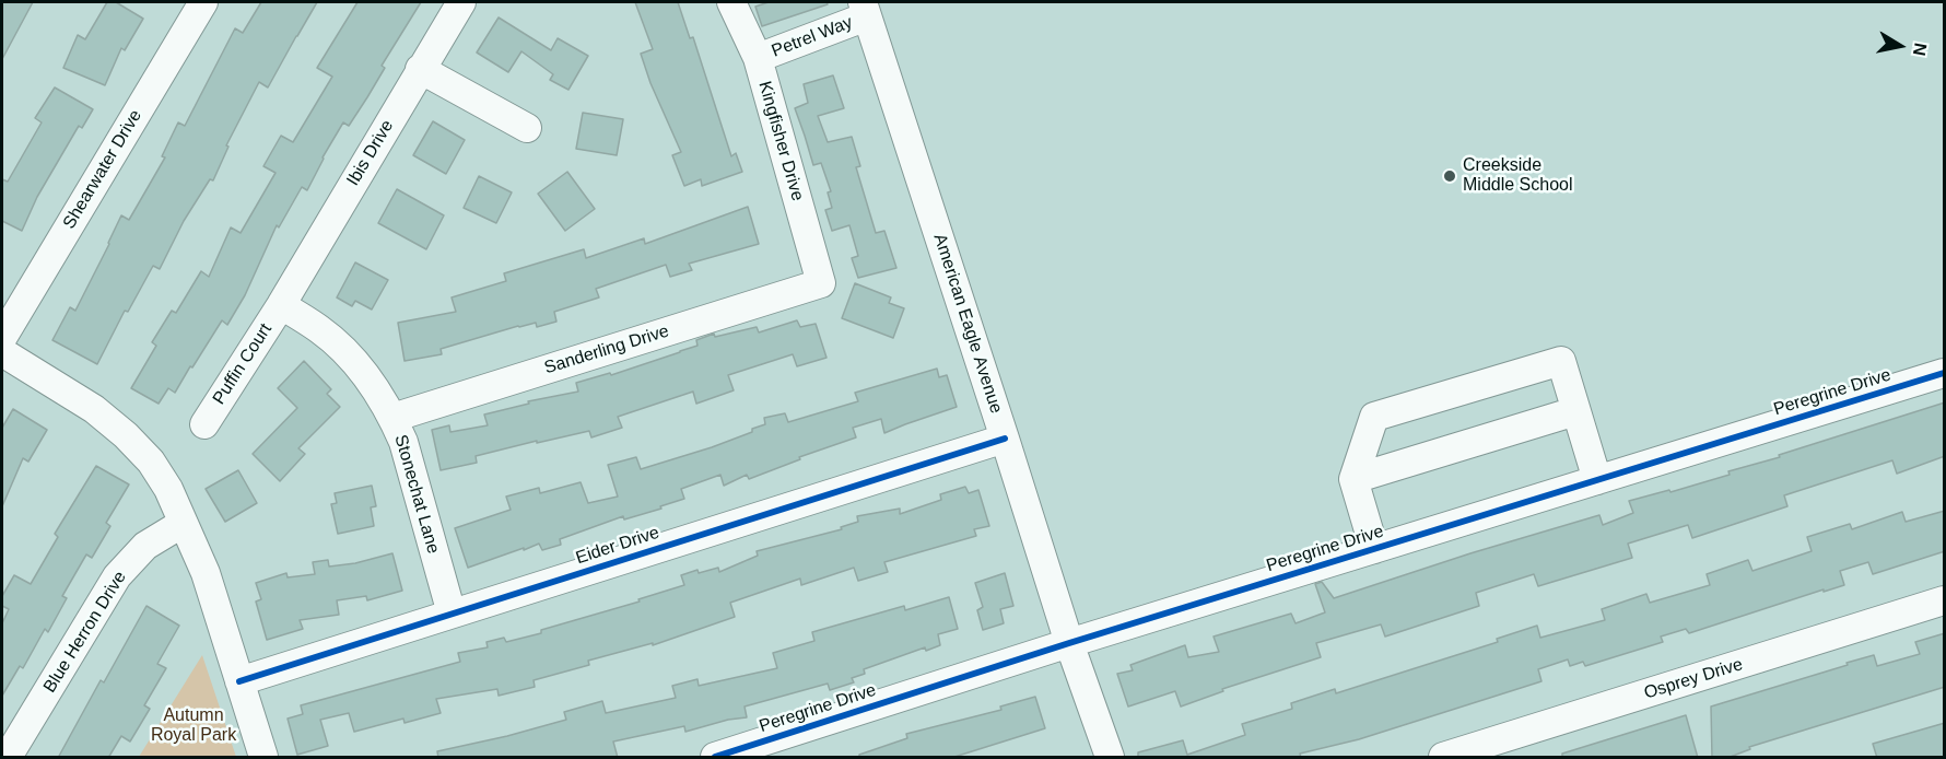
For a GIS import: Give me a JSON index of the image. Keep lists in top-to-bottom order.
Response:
{
  "streets": {
    "street": [
      "Petrel Way",
      "Kingfisher Drive",
      "Ibis Drive",
      "Shearwater Drive",
      "American Eagle Avenue",
      "Sanderling Drive",
      "Puffin Court",
      "Peregrine Drive",
      "Stonechat Lane",
      "Eider Drive",
      "Blue Herron Drive",
      "Osprey Drive"
    ]
  },
  "crossings": [
    ["Petrel Way", "Kingfisher Drive"],
    ["Petrel Way", "American Eagle Avenue"],
    ["Kingfisher Drive", "Sanderling Drive"],
    ["Ibis Drive", "Puffin Court"],
    ["Ibis Drive", "Stonechat Lane"],
    ["American Eagle Avenue", "Peregrine Drive"],
    ["American Eagle Avenue", "Eider Drive"],
    ["Sanderling Drive", "Stonechat Lane"],
    ["Puffin Court", "Stonechat Lane"],
    ["Stonechat Lane", "Eider Drive"]
  ],
  "parks": ["Autumn Royal Park"],
  "places": ["Creekside Middle School"],
  "north": "right"
}
